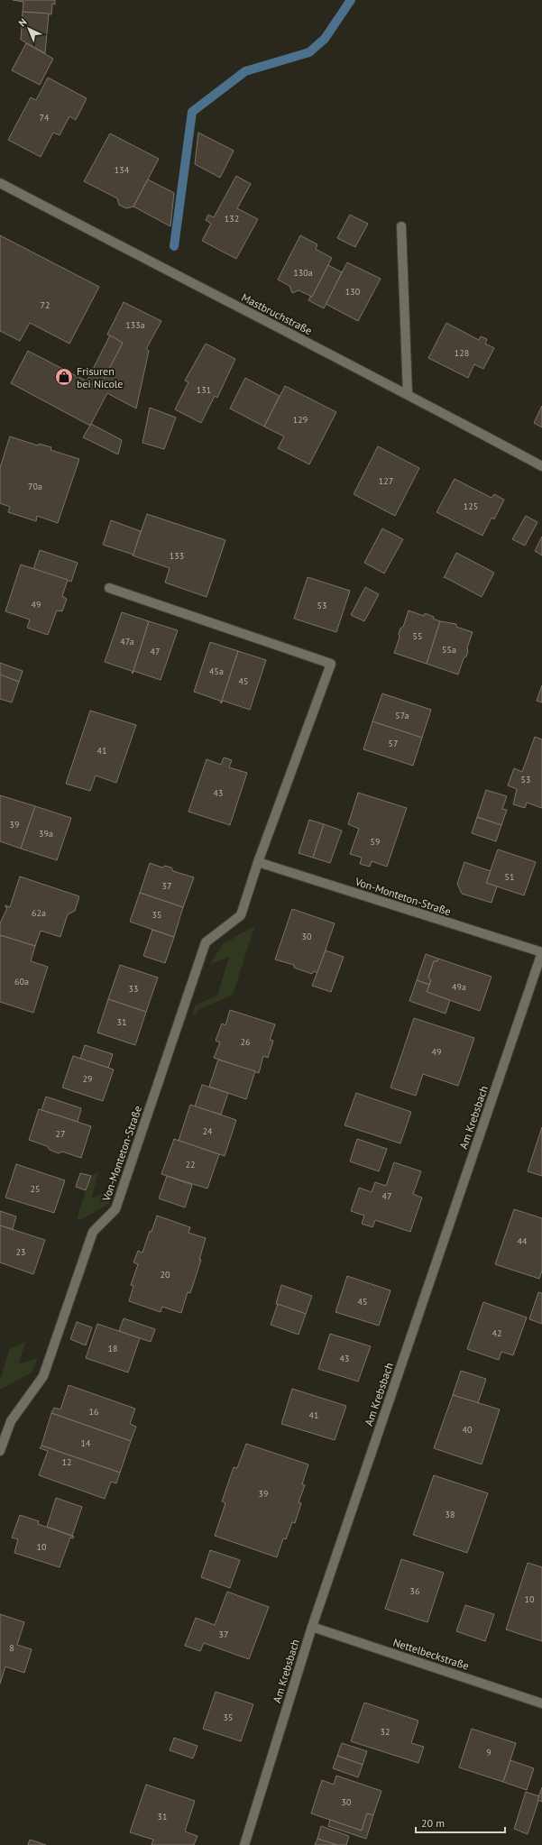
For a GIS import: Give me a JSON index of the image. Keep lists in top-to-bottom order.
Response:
{
  "streets": {
    "street": [
      "Mastbruchstraße",
      "Von-Monteton-Straße",
      "Am Krebsbach",
      "Nettelbeckstraße"
    ]
  },
  "crossings": [
    ["Von-Monteton-Straße", "Am Krebsbach"],
    ["Am Krebsbach", "Nettelbeckstraße"]
  ],
  "places": {
    "shop": ["Frisuren bei Nicole"]
  },
  "house_numbers": [
    "74",
    "134",
    "132",
    "130a",
    "130",
    "72",
    "133a",
    "128",
    "131",
    "129",
    "127",
    "70a",
    "125",
    "133",
    "49",
    "53",
    "55",
    "47a",
    "55a",
    "47",
    "45a",
    "45",
    "57a",
    "57",
    "41",
    "53",
    "43",
    "39",
    "39a",
    "59",
    "51",
    "37",
    "62a",
    "35",
    "30",
    "60a",
    "49a",
    "33",
    "31",
    "26",
    "49",
    "29",
    "24",
    "27",
    "22",
    "25",
    "47",
    "44",
    "23",
    "20",
    "45",
    "42",
    "18",
    "43",
    "16",
    "41",
    "40",
    "14",
    "12",
    "39",
    "38",
    "10",
    "36",
    "10",
    "37",
    "8",
    "35",
    "32",
    "9",
    "30",
    "31"
  ],
  "scale_bar": "20 m",
  "north": "top left"
}
